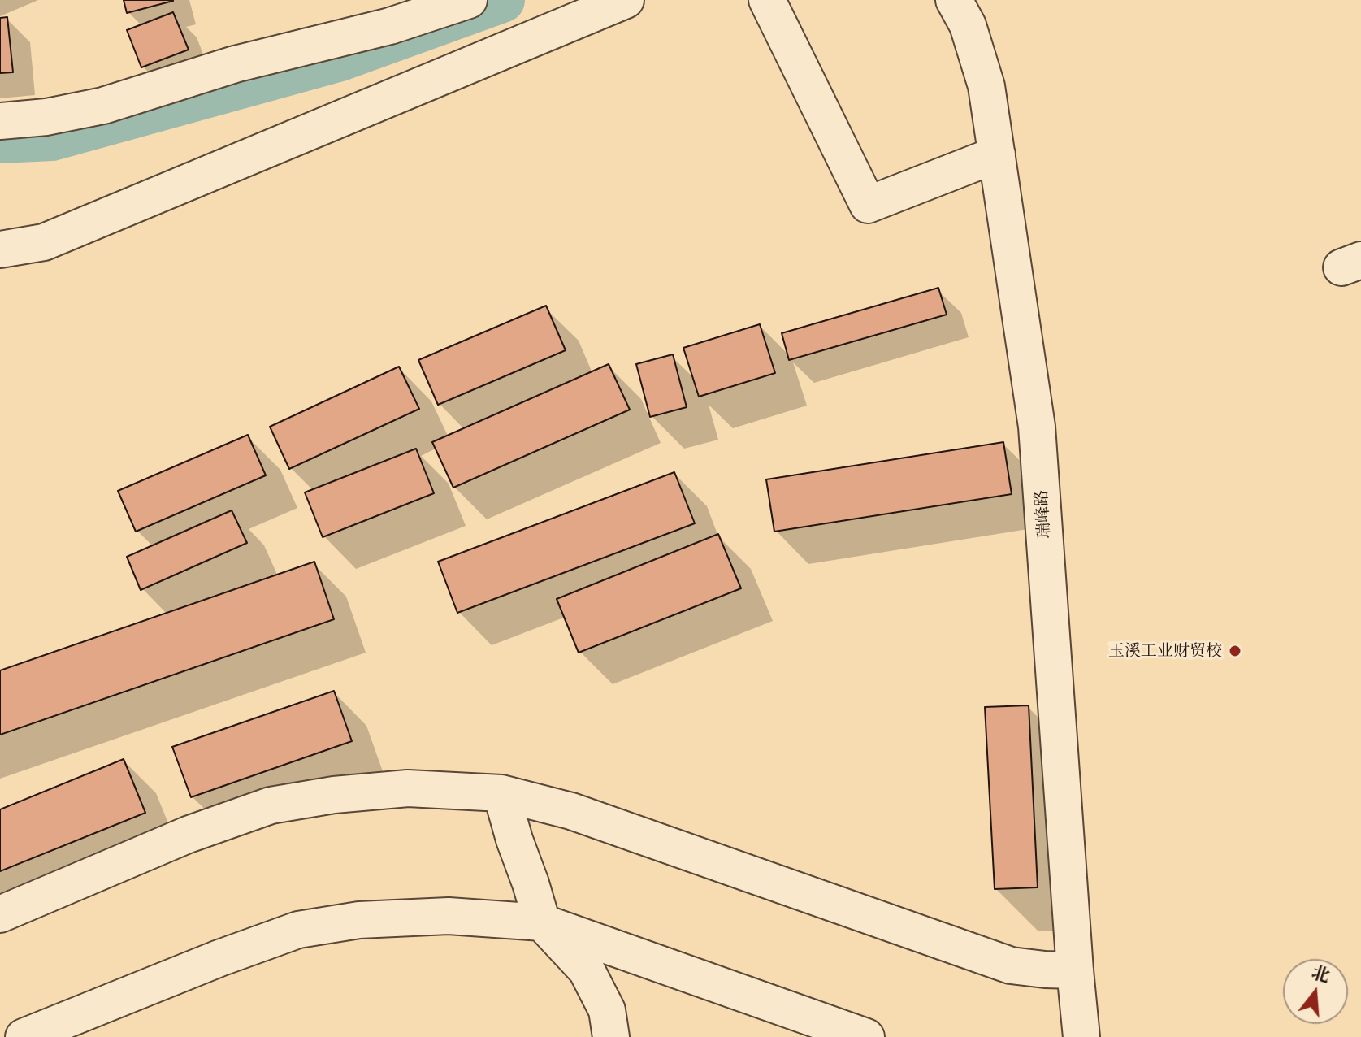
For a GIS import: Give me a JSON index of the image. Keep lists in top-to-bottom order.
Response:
{
  "streets": {
    "street": ["瑞峰路"]
  },
  "places": ["玉溪工业财贸校"],
  "north": "top"
}
